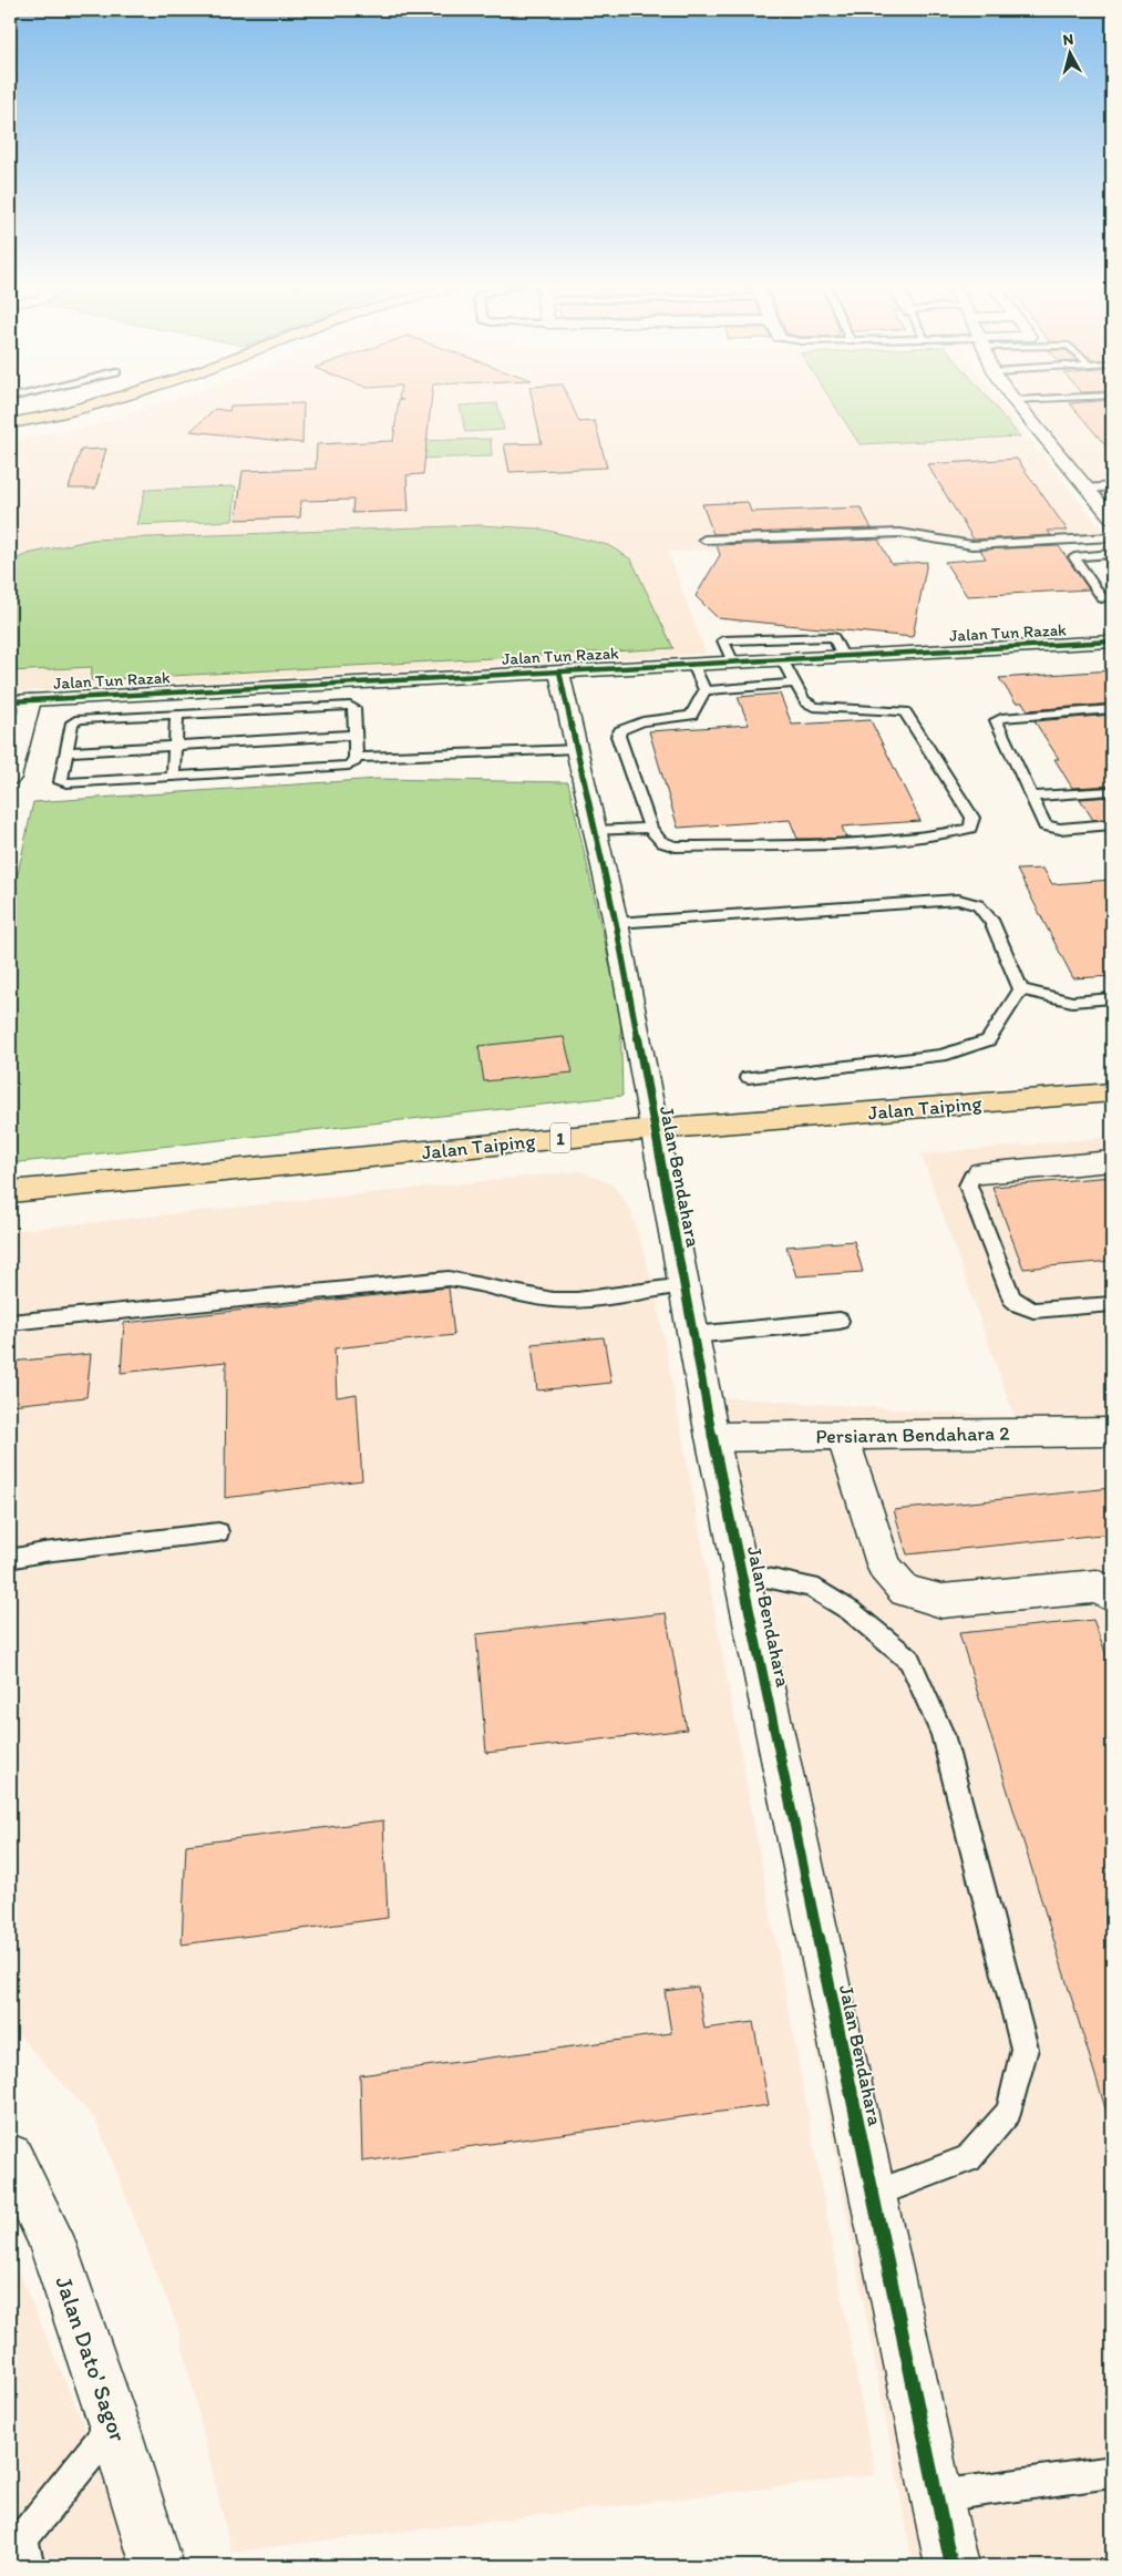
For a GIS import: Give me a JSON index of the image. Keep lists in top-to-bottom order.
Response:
{
  "streets": {
    "main road": ["Jalan Taiping", "1"],
    "street": [
      "Jalan Tun Razak",
      "Jalan Bendahara",
      "Persiaran Bendahara 2",
      "Jalan Dato' Sagor"
    ]
  },
  "crossings": [
    ["Jalan Tun Razak", "Jalan Bendahara"],
    ["Jalan Taiping", "Jalan Bendahara"],
    ["Jalan Bendahara", "Persiaran Bendahara 2"]
  ],
  "north": "top"
}
